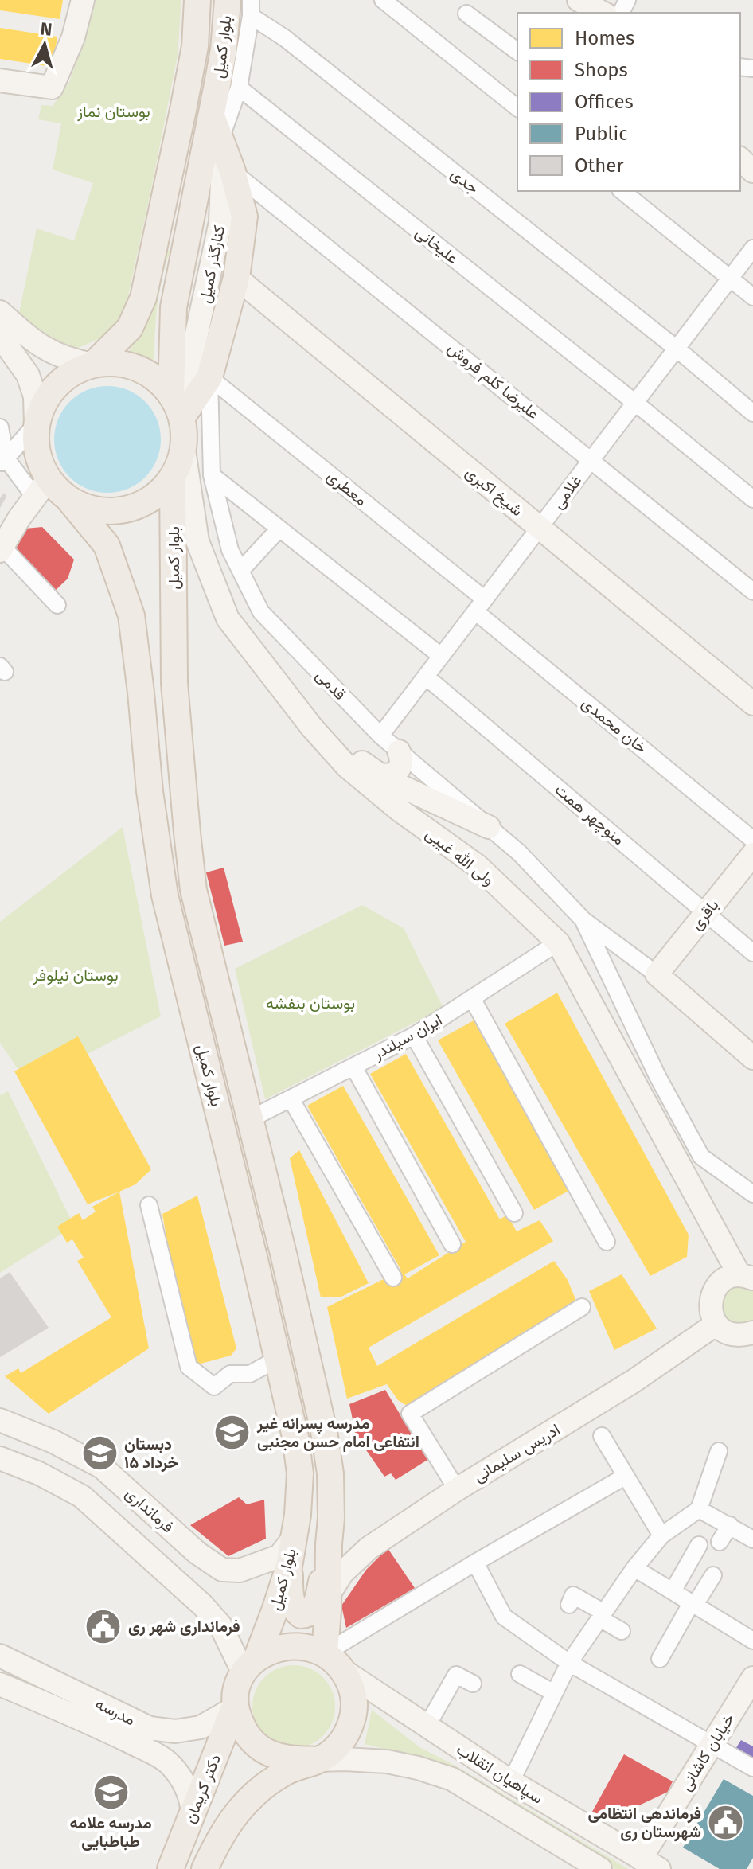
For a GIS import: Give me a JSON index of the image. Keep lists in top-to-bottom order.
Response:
{
  "streets": {
    "main road": ["بلوار کمیل", "دکتر کریمان"],
    "street": [
      "جدی",
      "علیخانی",
      "علیرضا کلم فروش",
      "معطری",
      "شیخ اکبری",
      "غلامی",
      "قدمی",
      "خان محمدی",
      "منوچهر همت",
      "ولی الله غیبی",
      "باقری",
      "ایران سیلندر",
      "ادریس سلیمانی",
      "فرمانداری",
      "مدرسه",
      "خیابان کاشانی",
      "سپاهیان انقلاب"
    ]
  },
  "crossings": [
    ["بلوار کمیل", "ولی الله غیبی"],
    ["بلوار کمیل", "ایران سیلندر"],
    ["بلوار کمیل", "ادریس سلیمانی"],
    ["بلوار کمیل", "فرمانداری"],
    ["بلوار کمیل", "مدرسه"],
    ["بلوار کمیل", "سپاهیان انقلاب"],
    ["بلوار کمیل", "دکتر کریمان"],
    ["جدی", "غلامی"],
    ["علیخانی", "غلامی"],
    ["علیرضا کلم فروش", "غلامی"],
    ["معطری", "غلامی"],
    ["معطری", "قدمی"],
    ["معطری", "خان محمدی"],
    ["شیخ اکبری", "غلامی"],
    ["غلامی", "قدمی"],
    ["غلامی", "خان محمدی"],
    ["غلامی", "منوچهر همت"],
    ["منوچهر همت", "باقری"],
    ["ولی الله غیبی", "ایران سیلندر"],
    ["مدرسه", "سپاهیان انقلاب"],
    ["مدرسه", "دکتر کریمان"],
    ["خیابان کاشانی", "سپاهیان انقلاب"],
    ["سپاهیان انقلاب", "دکتر کریمان"]
  ],
  "parks": ["بوستان نماز", "بوستان نیلوفر", "بوستان بنفشه"],
  "places": {
    "school or university": ["مدرسه پسرانه غیر انتفاعی امام حسن مجنبی", "دبستان ۱۵ خرداد", "مدرسه علامه طباطبایی"],
    "public building": ["فرمانداری شهر ری", "فرماندهی انتظامی شهرستان ری"]
  },
  "legend": [
    "Homes",
    "Shops",
    "Offices",
    "Public",
    "Other"
  ],
  "north": "top"
}
